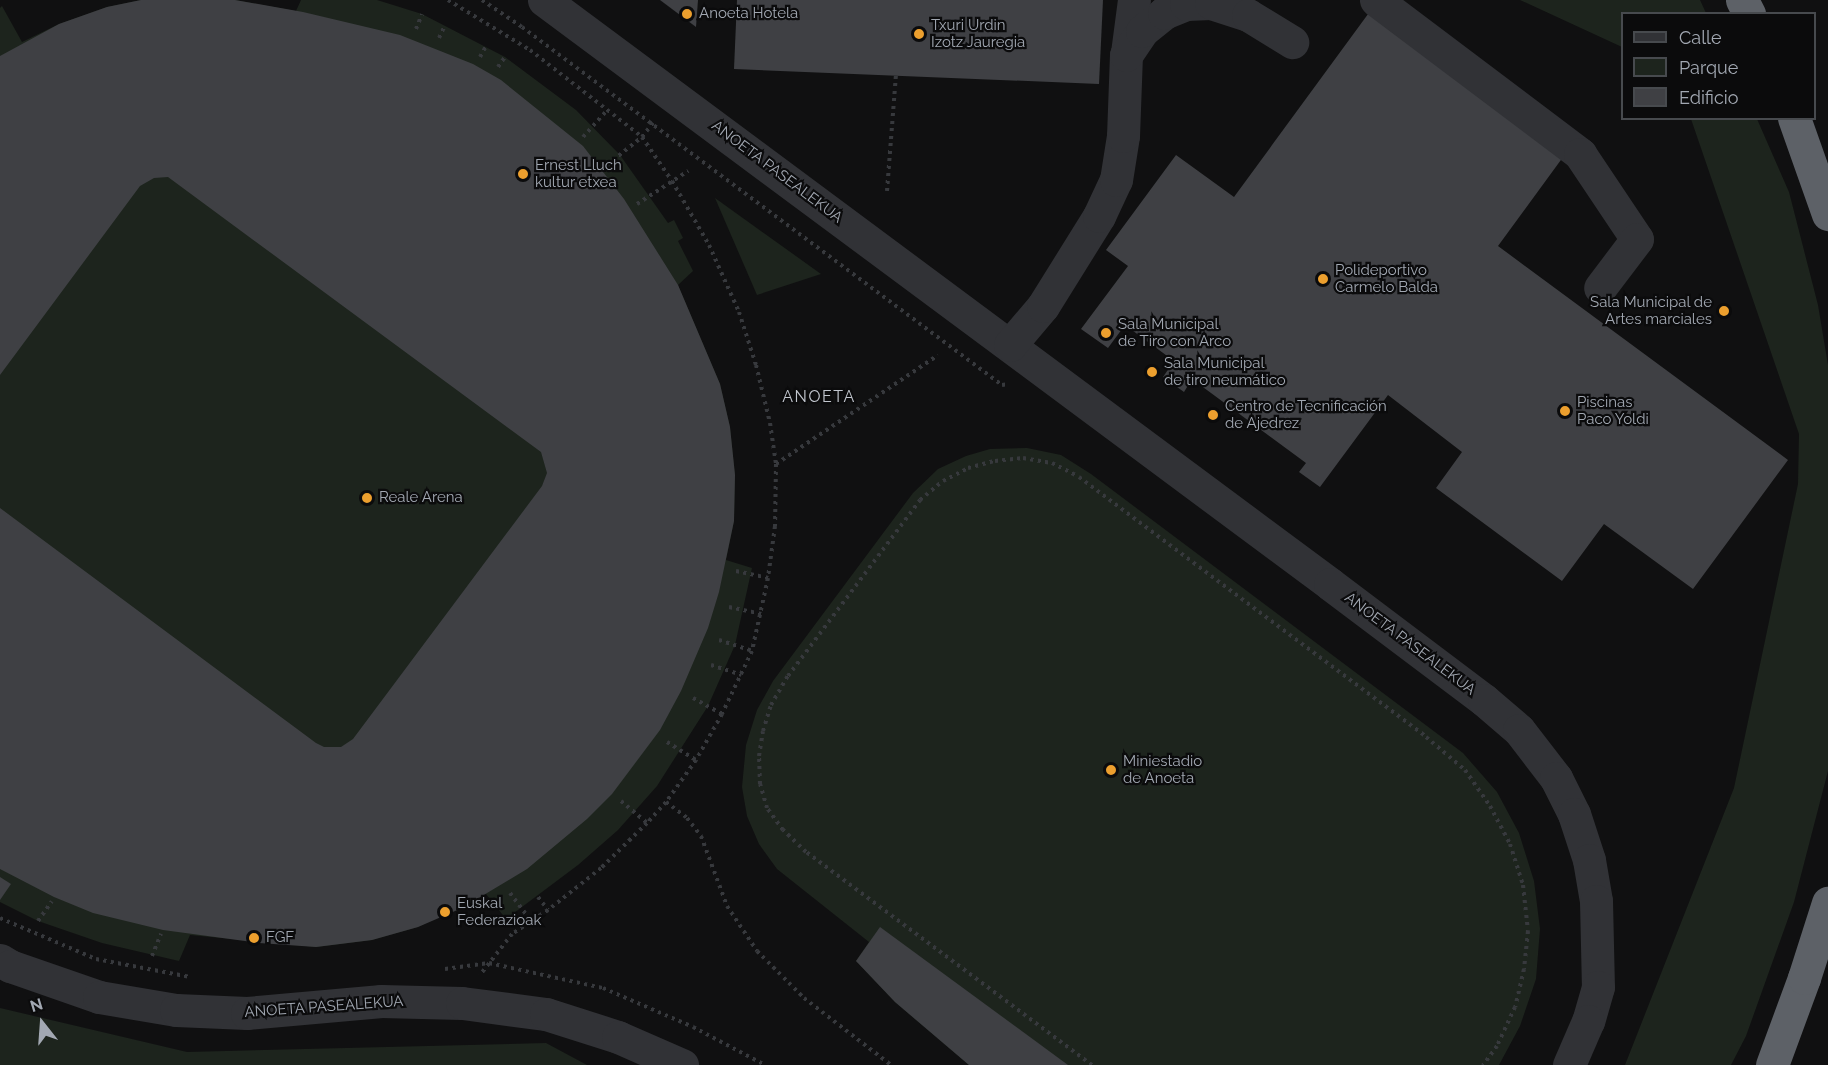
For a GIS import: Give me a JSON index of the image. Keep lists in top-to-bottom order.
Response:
{
  "streets": {
    "street": ["ANOETA PASEALEKUA"]
  },
  "districts": ["ANOETA"],
  "places": [
    "Anoeta Hotela",
    "Txuri Urdin Izotz Jauregia",
    "Ernest Lluch kultur etxea",
    "Polideportivo Carmelo Balda",
    "Sala Municipal de Artes marciales",
    "Sala Municipal de Tiro con Arco",
    "Sala Municipal de tiro neumático",
    "Piscinas Paco Yoldi",
    "Centro de Tecnificación de Ajedrez",
    "Reale Arena",
    "Miniestadio de Anoeta",
    "Euskal Federazioak",
    "FGF"
  ],
  "legend": ["Calle", "Parque", "Edificio"],
  "north": "top"
}
